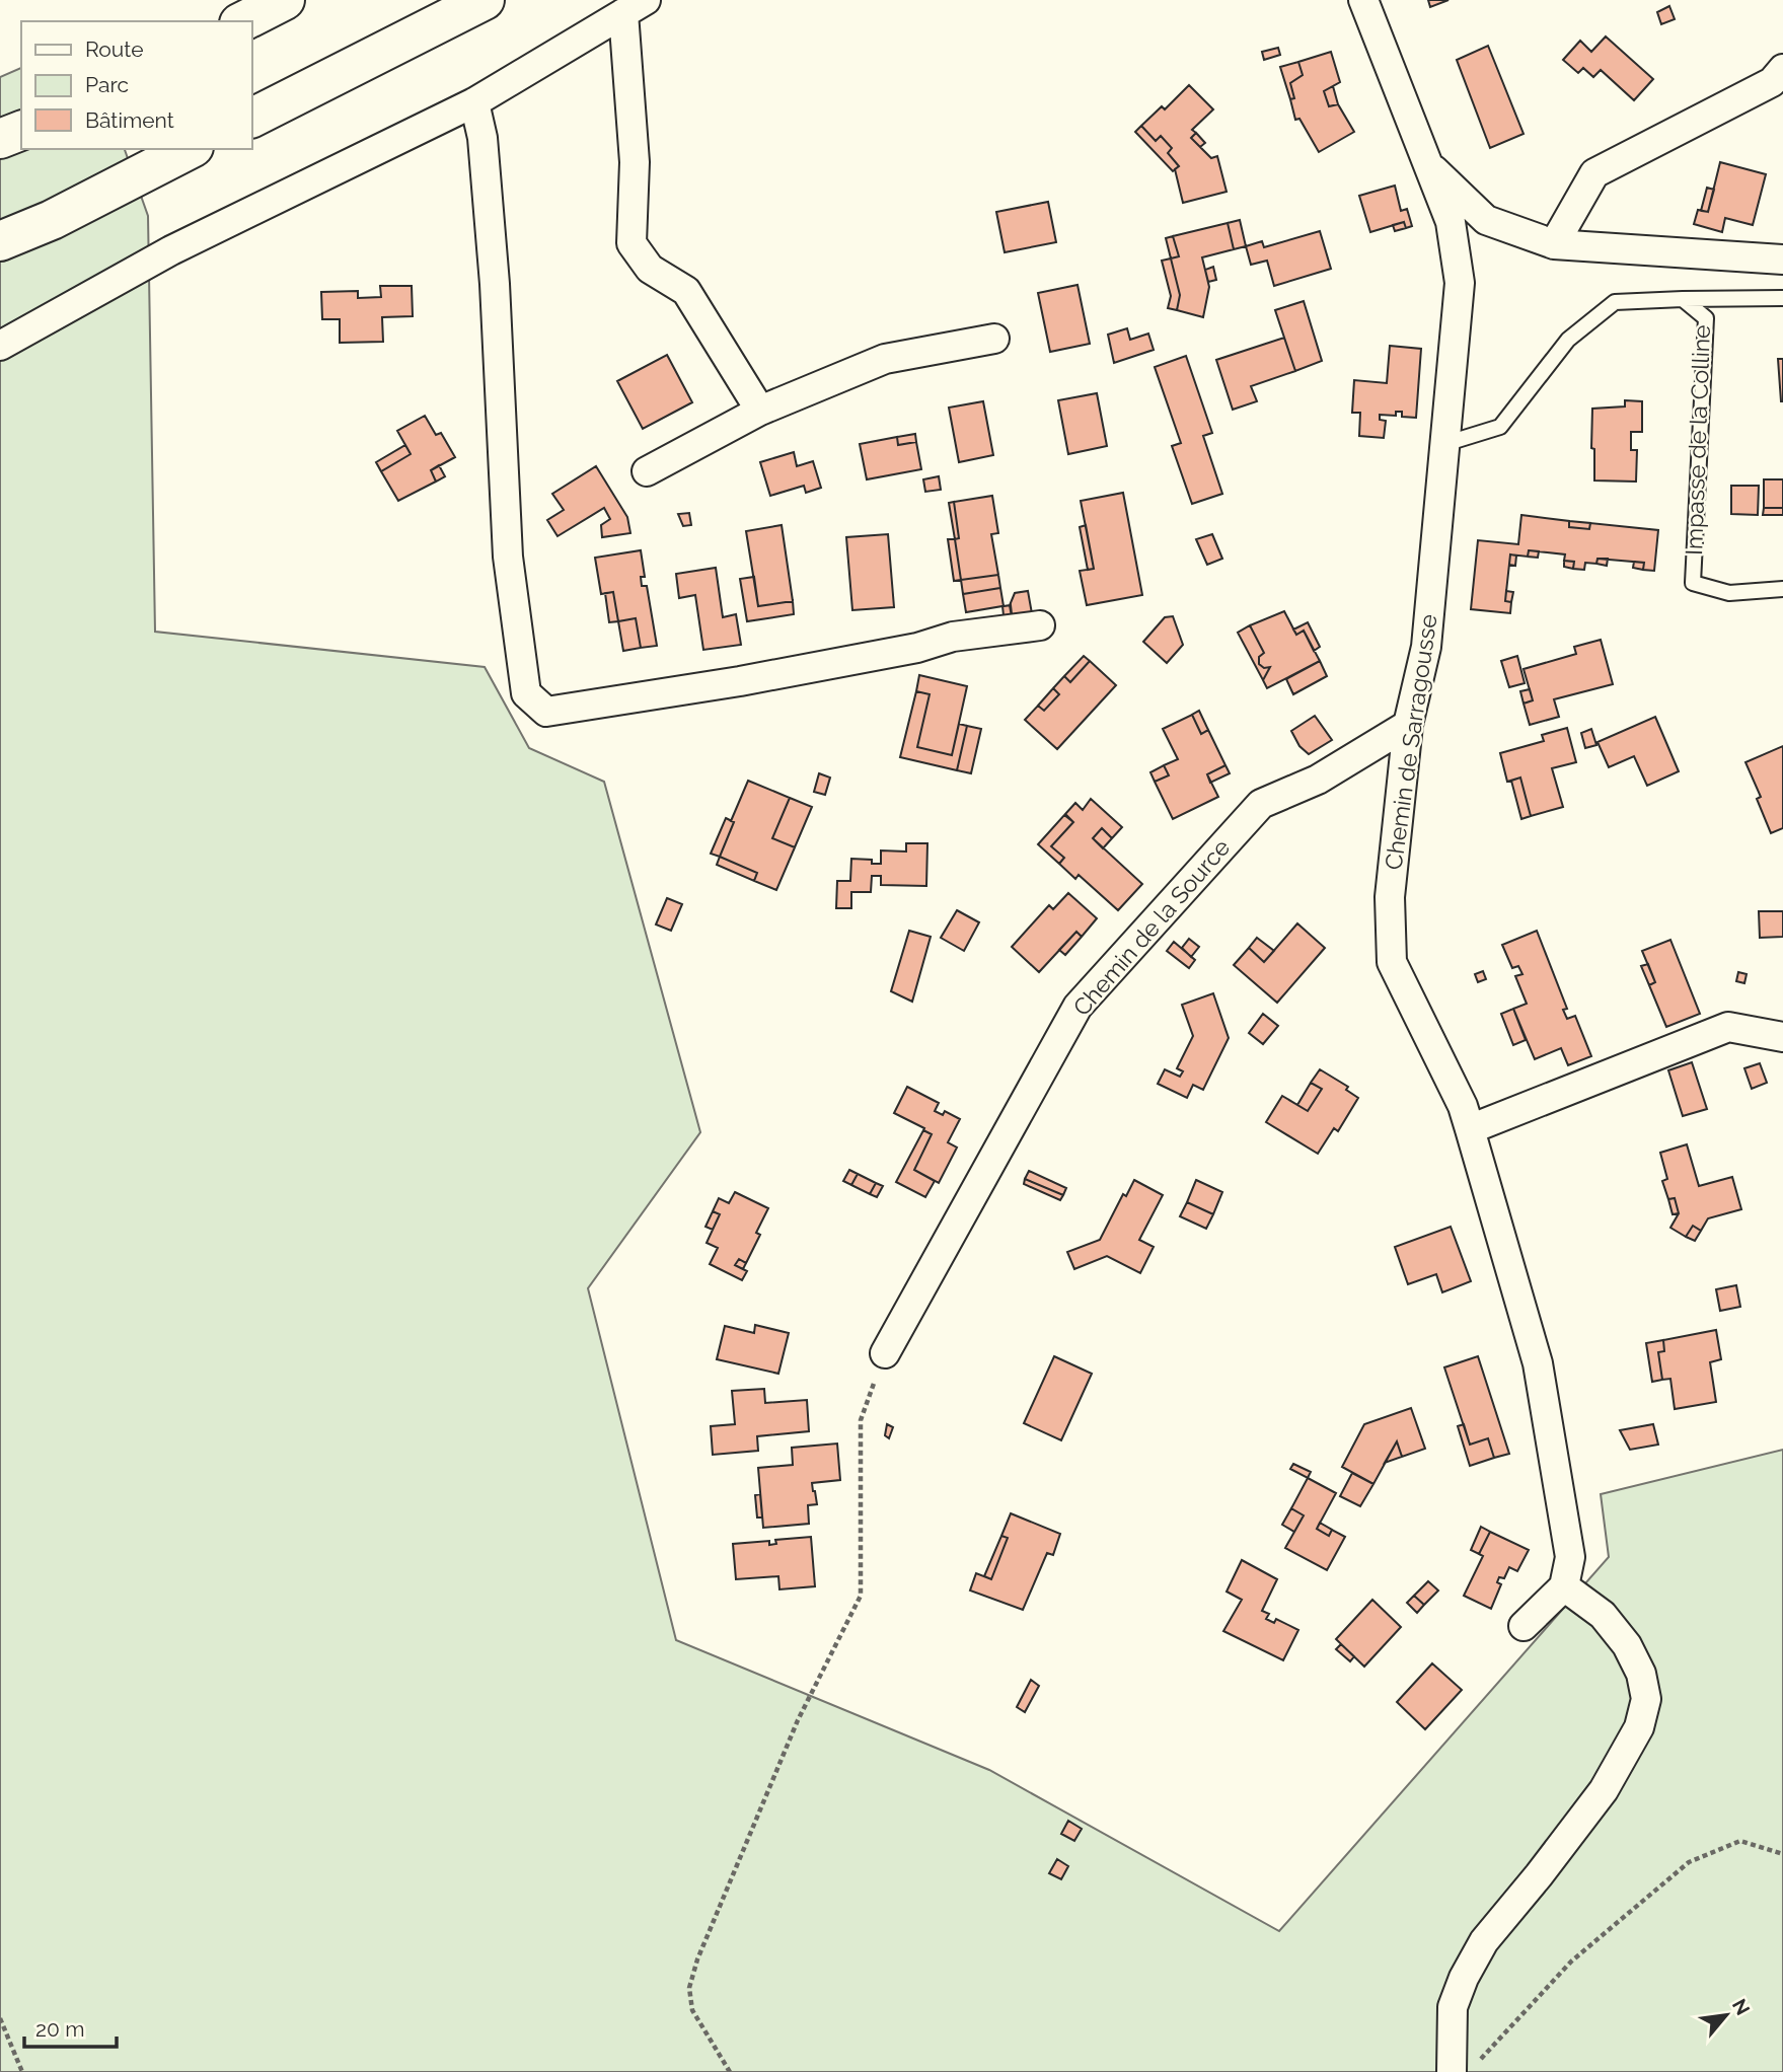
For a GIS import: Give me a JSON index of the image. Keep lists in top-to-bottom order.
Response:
{
  "streets": {
    "street": ["Chemin de Sarragousse", "Chemin de la Source"],
    "lane": ["Impasse de la Colline"]
  },
  "crossings": [
    ["Impasse de la Colline", "Chemin de Sarragousse"],
    ["Chemin de Sarragousse", "Chemin de la Source"]
  ],
  "legend": ["Route", "Parc", "Bâtiment"],
  "scale_bar": "20 m",
  "north": "top right"
}
